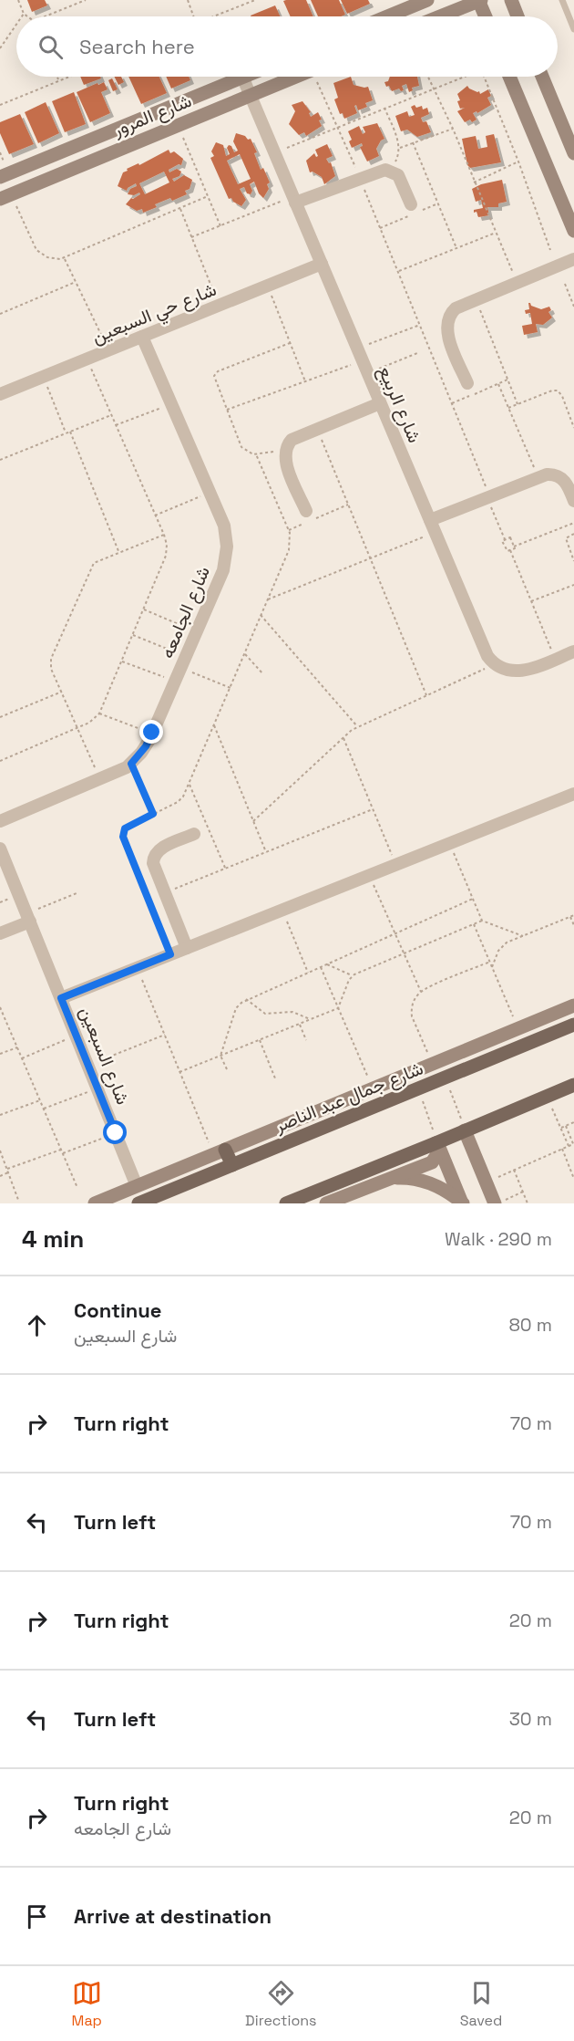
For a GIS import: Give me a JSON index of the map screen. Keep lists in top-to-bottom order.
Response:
{
  "streets": {
    "main road": ["شارع المرور", "شارع جمال عبد الناصر"],
    "street": [
      "شارع حي السبعين",
      "شارع الربيع",
      "شارع الجامعه",
      "شارع السبعين"
    ]
  },
  "crossings": [
    ["شارع المرور", "شارع الربيع"],
    ["شارع حي السبعين", "شارع الربيع"],
    ["شارع حي السبعين", "شارع الجامعه"]
  ],
  "page": {
    "search": "Search here",
    "heading": ["4 min", "Walk · 290 m"],
    "list": [
      ["Continue", "شارع السبعين", "80 m"],
      ["Turn right", "70 m"],
      ["Turn left", "70 m"],
      ["Turn right", "20 m"],
      ["Turn left", "30 m"],
      ["Turn right", "شارع الجامعه", "20 m"],
      "Arrive at destination"
    ],
    "nav": ["Map", "Directions", "Saved"]
  }
}
